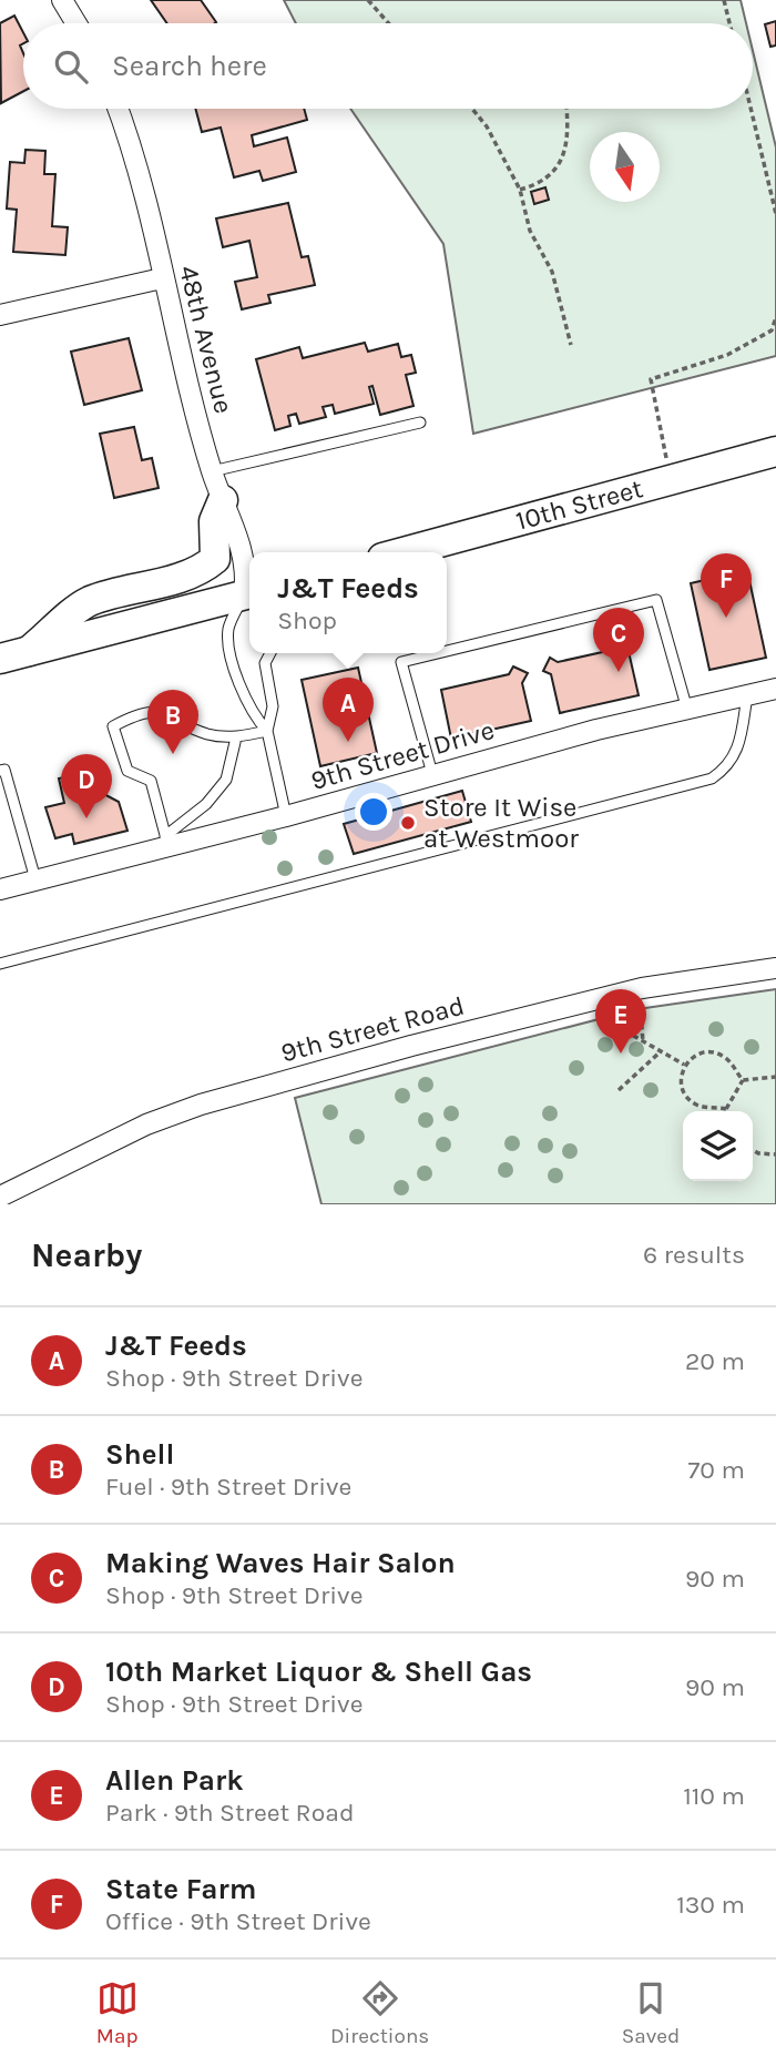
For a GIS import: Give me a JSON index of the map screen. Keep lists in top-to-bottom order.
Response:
{
  "streets": {
    "main road": ["10th Street"],
    "street": ["48th Avenue", "9th Street Drive", "9th Street Road"]
  },
  "places": ["Store It Wise at Westmoor"],
  "north": "bottom",
  "page": {
    "search": "Search here",
    "popup": ["J&T Feeds", "Shop"],
    "pins": [
      "F",
      "C",
      "A",
      "B",
      "D",
      "E"
    ],
    "heading": ["Nearby", "6 results"],
    "list": [
      {
        "mark": "A",
        "name": "J&T Feeds",
        "note": "Shop · 9th Street Drive",
        "value": "20 m"
      },
      {
        "mark": "B",
        "name": "Shell",
        "note": "Fuel · 9th Street Drive",
        "value": "70 m"
      },
      {
        "mark": "C",
        "name": "Making Waves Hair Salon",
        "note": "Shop · 9th Street Drive",
        "value": "90 m"
      },
      {
        "mark": "D",
        "name": "10th Market Liquor & Shell Gas",
        "note": "Shop · 9th Street Drive",
        "value": "90 m"
      },
      {
        "mark": "E",
        "name": "Allen Park",
        "note": "Park · 9th Street Road",
        "value": "110 m"
      },
      {
        "mark": "F",
        "name": "State Farm",
        "note": "Office · 9th Street Drive",
        "value": "130 m"
      }
    ],
    "nav": ["Map", "Directions", "Saved"]
  }
}
